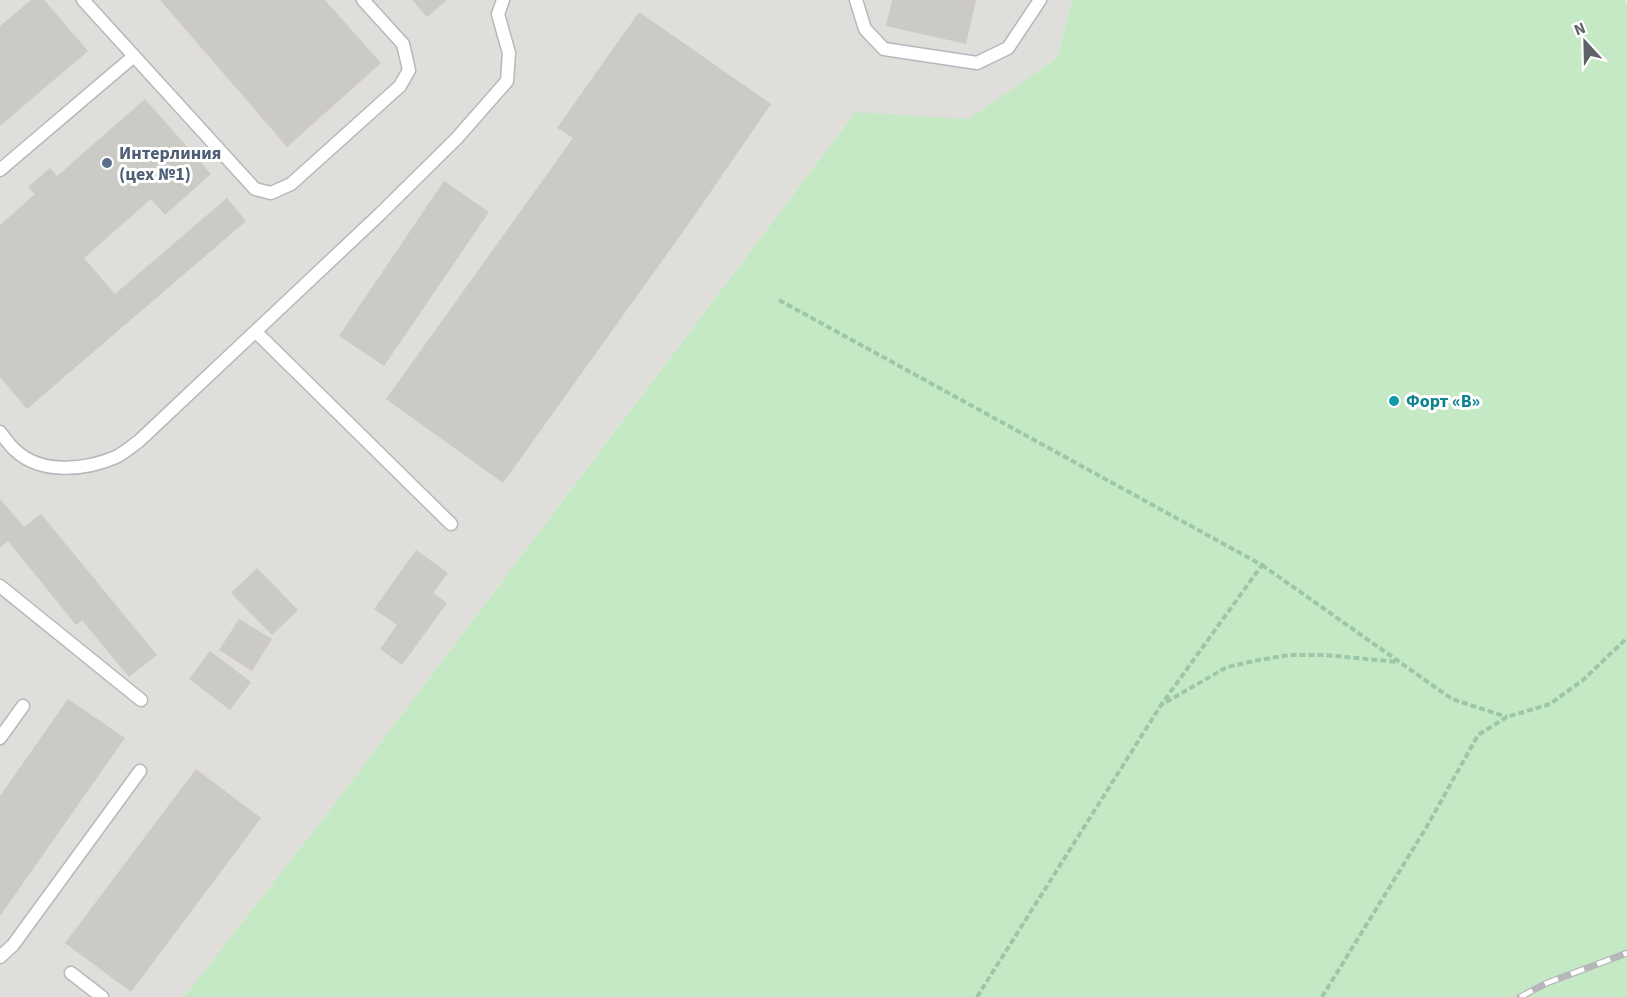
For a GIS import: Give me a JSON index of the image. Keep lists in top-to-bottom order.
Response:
{
  "places": ["Интерлиния (цех №1)", "Форт «В»"],
  "north": "top"
}
